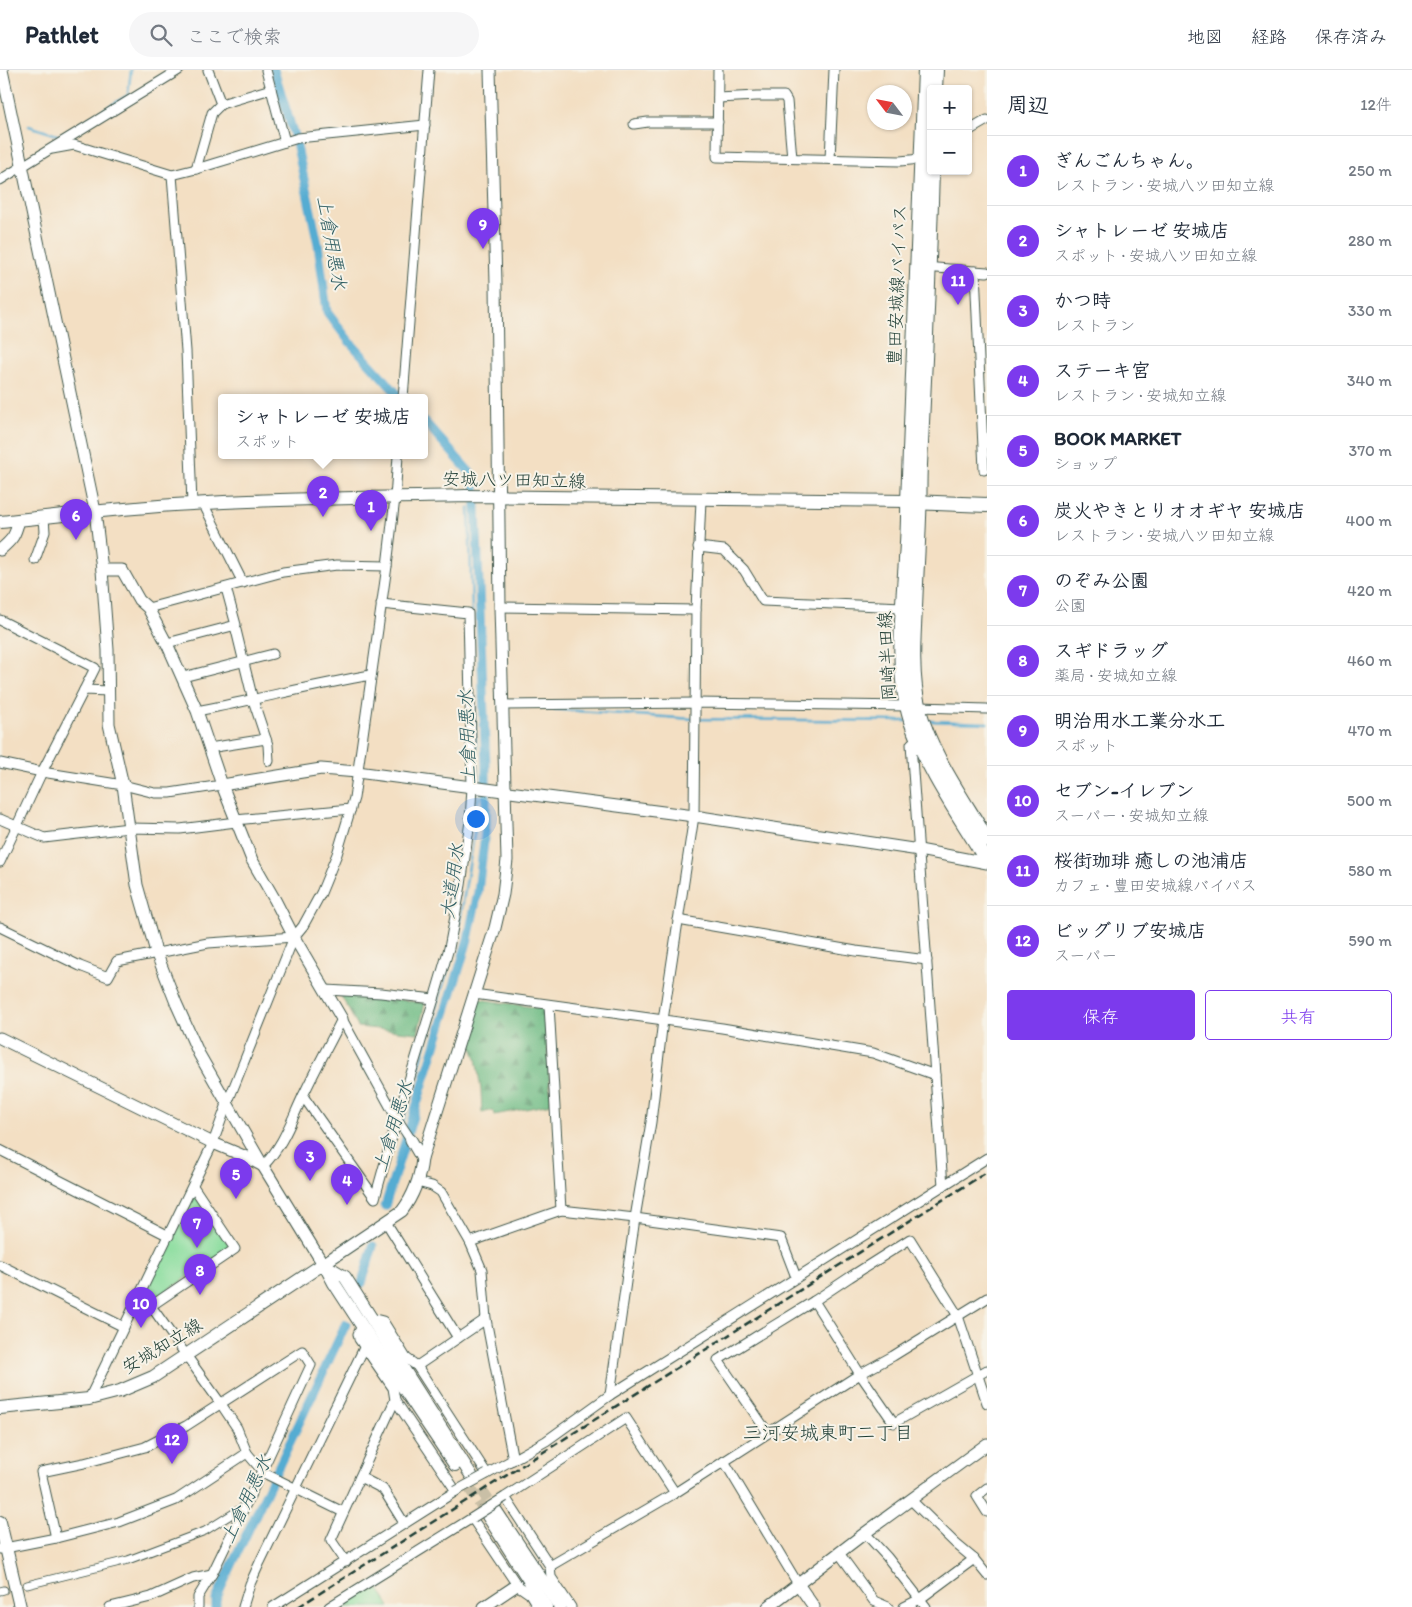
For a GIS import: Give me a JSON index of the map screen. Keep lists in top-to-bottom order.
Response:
{
  "streets": {
    "main road": [
      "豊田安城線バイパス",
      "安城八ツ田知立線",
      "岡崎半田線",
      "安城知立線"
    ]
  },
  "crossings": [
    ["豊田安城線バイパス", "安城八ツ田知立線"],
    ["豊田安城線バイパス", "岡崎半田線"],
    ["安城八ツ田知立線", "岡崎半田線"]
  ],
  "districts": ["三河安城東町二丁目"],
  "water": ["上倉用悪水", "大道用水"],
  "north": "top left",
  "page": {
    "header": "Pathlet",
    "search": "ここで検索",
    "nav": ["地図", "経路", "保存済み"],
    "heading": ["周辺", "12件"],
    "map_buttons": ["+", "−"],
    "list": [
      {
        "mark": "1",
        "name": "ぎんごんちゃん。",
        "note": "レストラン · 安城八ツ田知立線",
        "value": "250 m"
      },
      {
        "mark": "2",
        "name": "シャトレーゼ 安城店",
        "note": "スポット · 安城八ツ田知立線",
        "value": "280 m"
      },
      {
        "mark": "3",
        "name": "かつ時",
        "note": "レストラン",
        "value": "330 m"
      },
      {
        "mark": "4",
        "name": "ステーキ宮",
        "note": "レストラン · 安城知立線",
        "value": "340 m"
      },
      {
        "mark": "5",
        "name": "BOOK MARKET",
        "note": "ショップ",
        "value": "370 m"
      },
      {
        "mark": "6",
        "name": "炭火やきとりオオギヤ 安城店",
        "note": "レストラン · 安城八ツ田知立線",
        "value": "400 m"
      },
      {
        "mark": "7",
        "name": "のぞみ公園",
        "note": "公園",
        "value": "420 m"
      },
      {
        "mark": "8",
        "name": "スギドラッグ",
        "note": "薬局 · 安城知立線",
        "value": "460 m"
      },
      {
        "mark": "9",
        "name": "明治用水工業分水工",
        "note": "スポット",
        "value": "470 m"
      },
      {
        "mark": "10",
        "name": "セブン-イレブン",
        "note": "スーパー · 安城知立線",
        "value": "500 m"
      },
      {
        "mark": "11",
        "name": "桜街珈琲 癒しの池浦店",
        "note": "カフェ · 豊田安城線バイパス",
        "value": "580 m"
      },
      {
        "mark": "12",
        "name": "ビッグリブ安城店",
        "note": "スーパー",
        "value": "590 m"
      }
    ],
    "pins": [
      "9",
      "11",
      "2",
      "1",
      "6",
      "3",
      "5",
      "4",
      "7",
      "8",
      "10",
      "12"
    ],
    "popup": ["シャトレーゼ 安城店", "スポット"],
    "buttons": ["保存", "共有"]
  }
}
